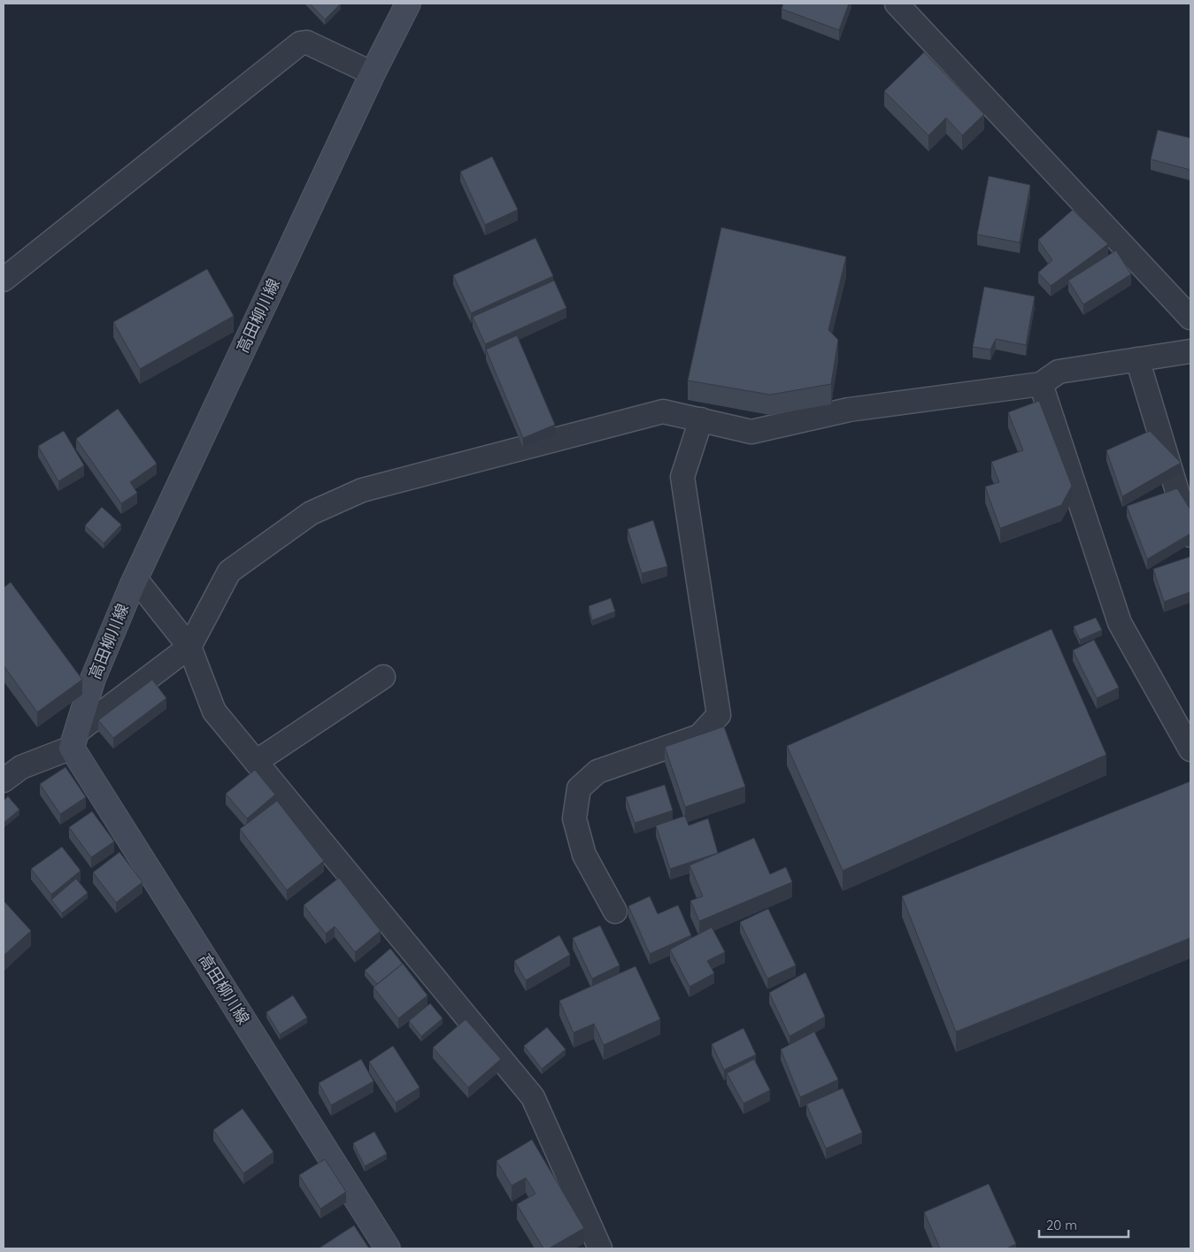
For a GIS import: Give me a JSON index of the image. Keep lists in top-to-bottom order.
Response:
{
  "streets": {
    "main road": ["高田柳川線"]
  },
  "scale_bar": "20 m"
}
